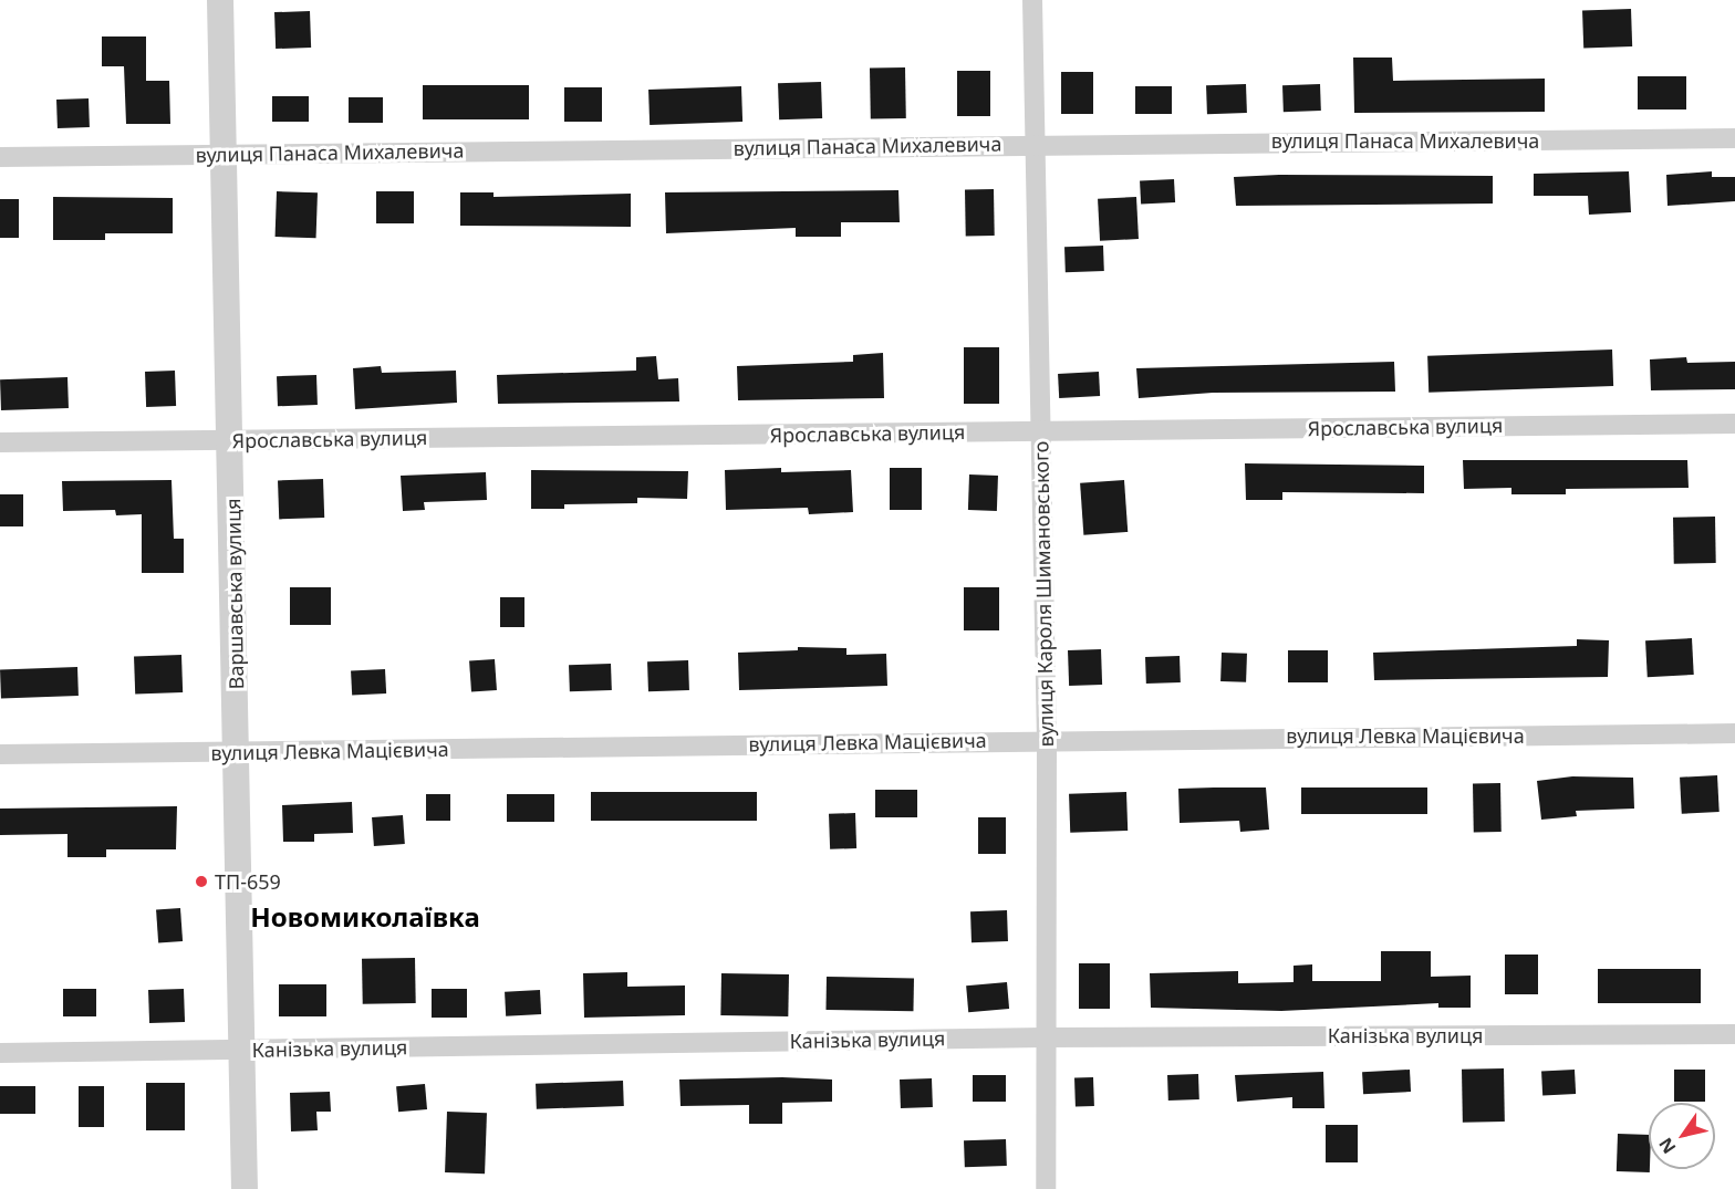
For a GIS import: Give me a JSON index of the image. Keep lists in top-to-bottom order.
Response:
{
  "streets": {
    "street": [
      "вулиця Панаса Михалевича",
      "Ярославська вулиця",
      "Варшавська вулиця",
      "вулиця Кароля Шимановського",
      "вулиця Левка Мацієвича",
      "Канізька вулиця"
    ]
  },
  "crossings": [
    ["вулиця Панаса Михалевича", "Варшавська вулиця"],
    ["вулиця Панаса Михалевича", "вулиця Кароля Шимановського"],
    ["Ярославська вулиця", "Варшавська вулиця"],
    ["Ярославська вулиця", "вулиця Кароля Шимановського"],
    ["Варшавська вулиця", "вулиця Левка Мацієвича"],
    ["Варшавська вулиця", "Канізька вулиця"],
    ["вулиця Кароля Шимановського", "вулиця Левка Мацієвича"],
    ["вулиця Кароля Шимановського", "Канізька вулиця"]
  ],
  "districts": ["Новомиколаївка"],
  "places": ["ТП-659"],
  "north": "bottom left"
}
